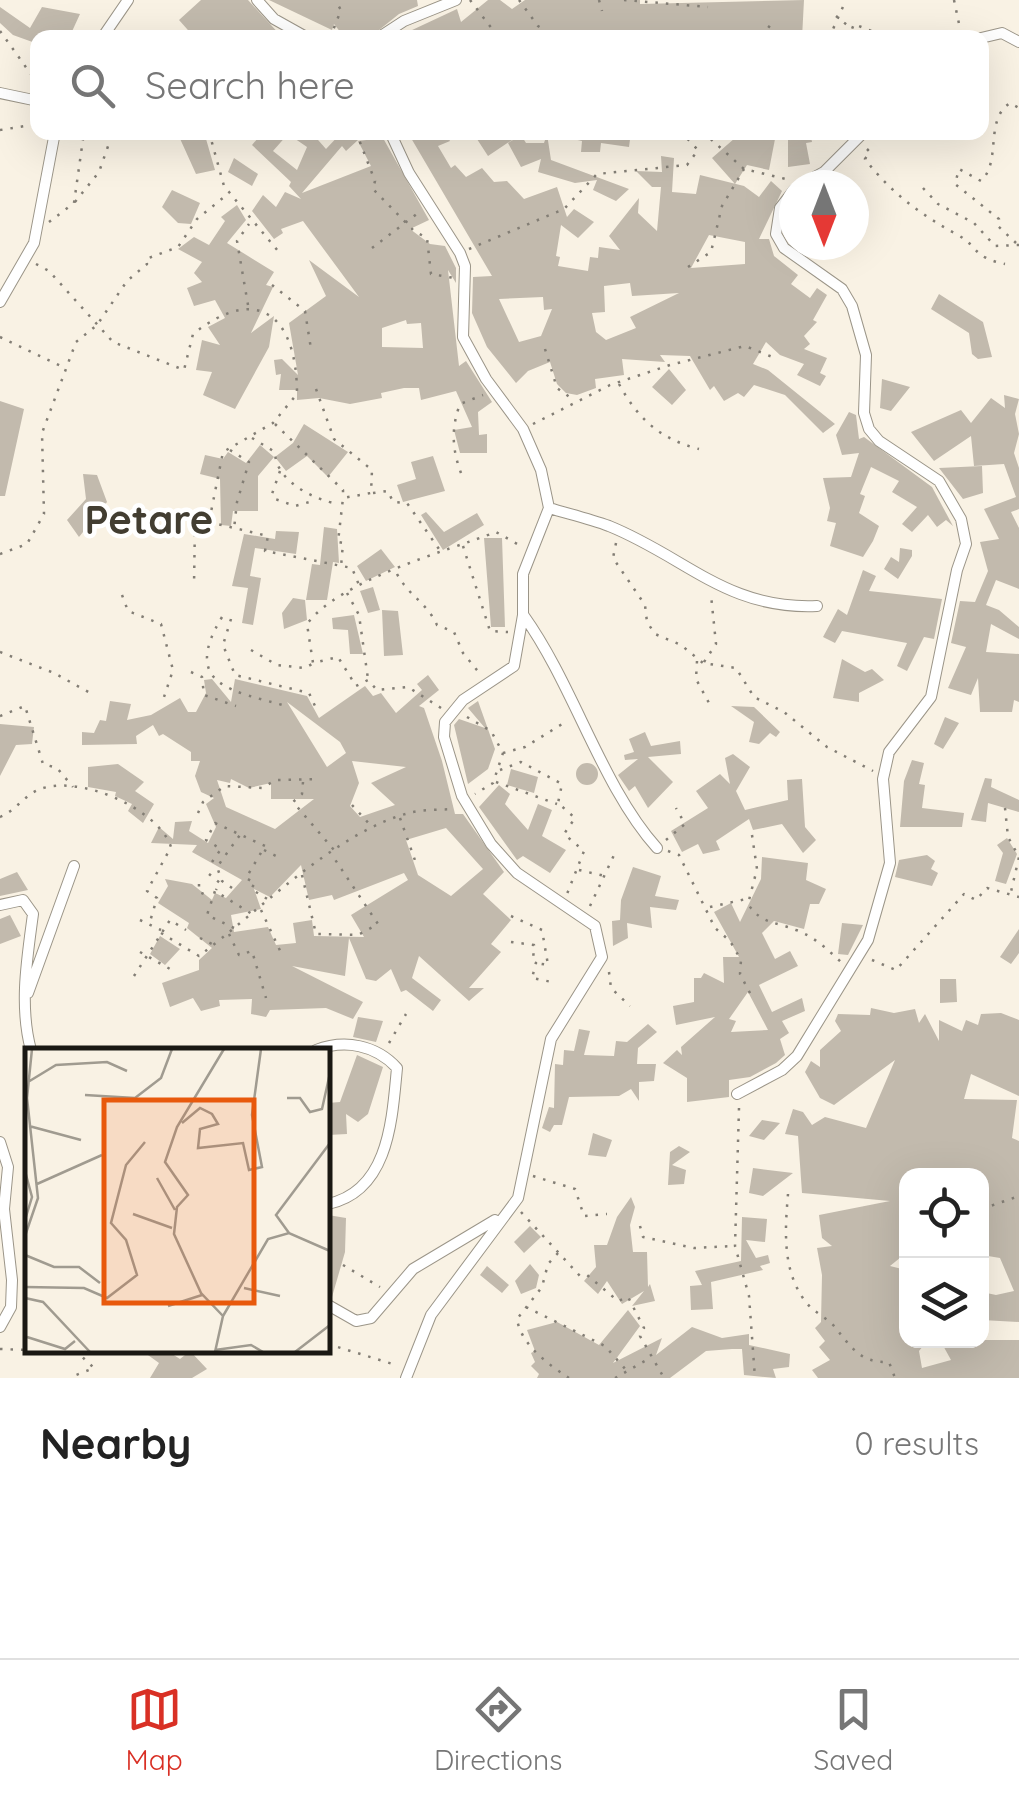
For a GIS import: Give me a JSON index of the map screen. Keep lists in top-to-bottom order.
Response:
{
  "districts": ["Petare"],
  "north": "bottom",
  "page": {
    "search": "Search here",
    "heading": ["Nearby", "0 results"],
    "nav": ["Map", "Directions", "Saved"]
  }
}
